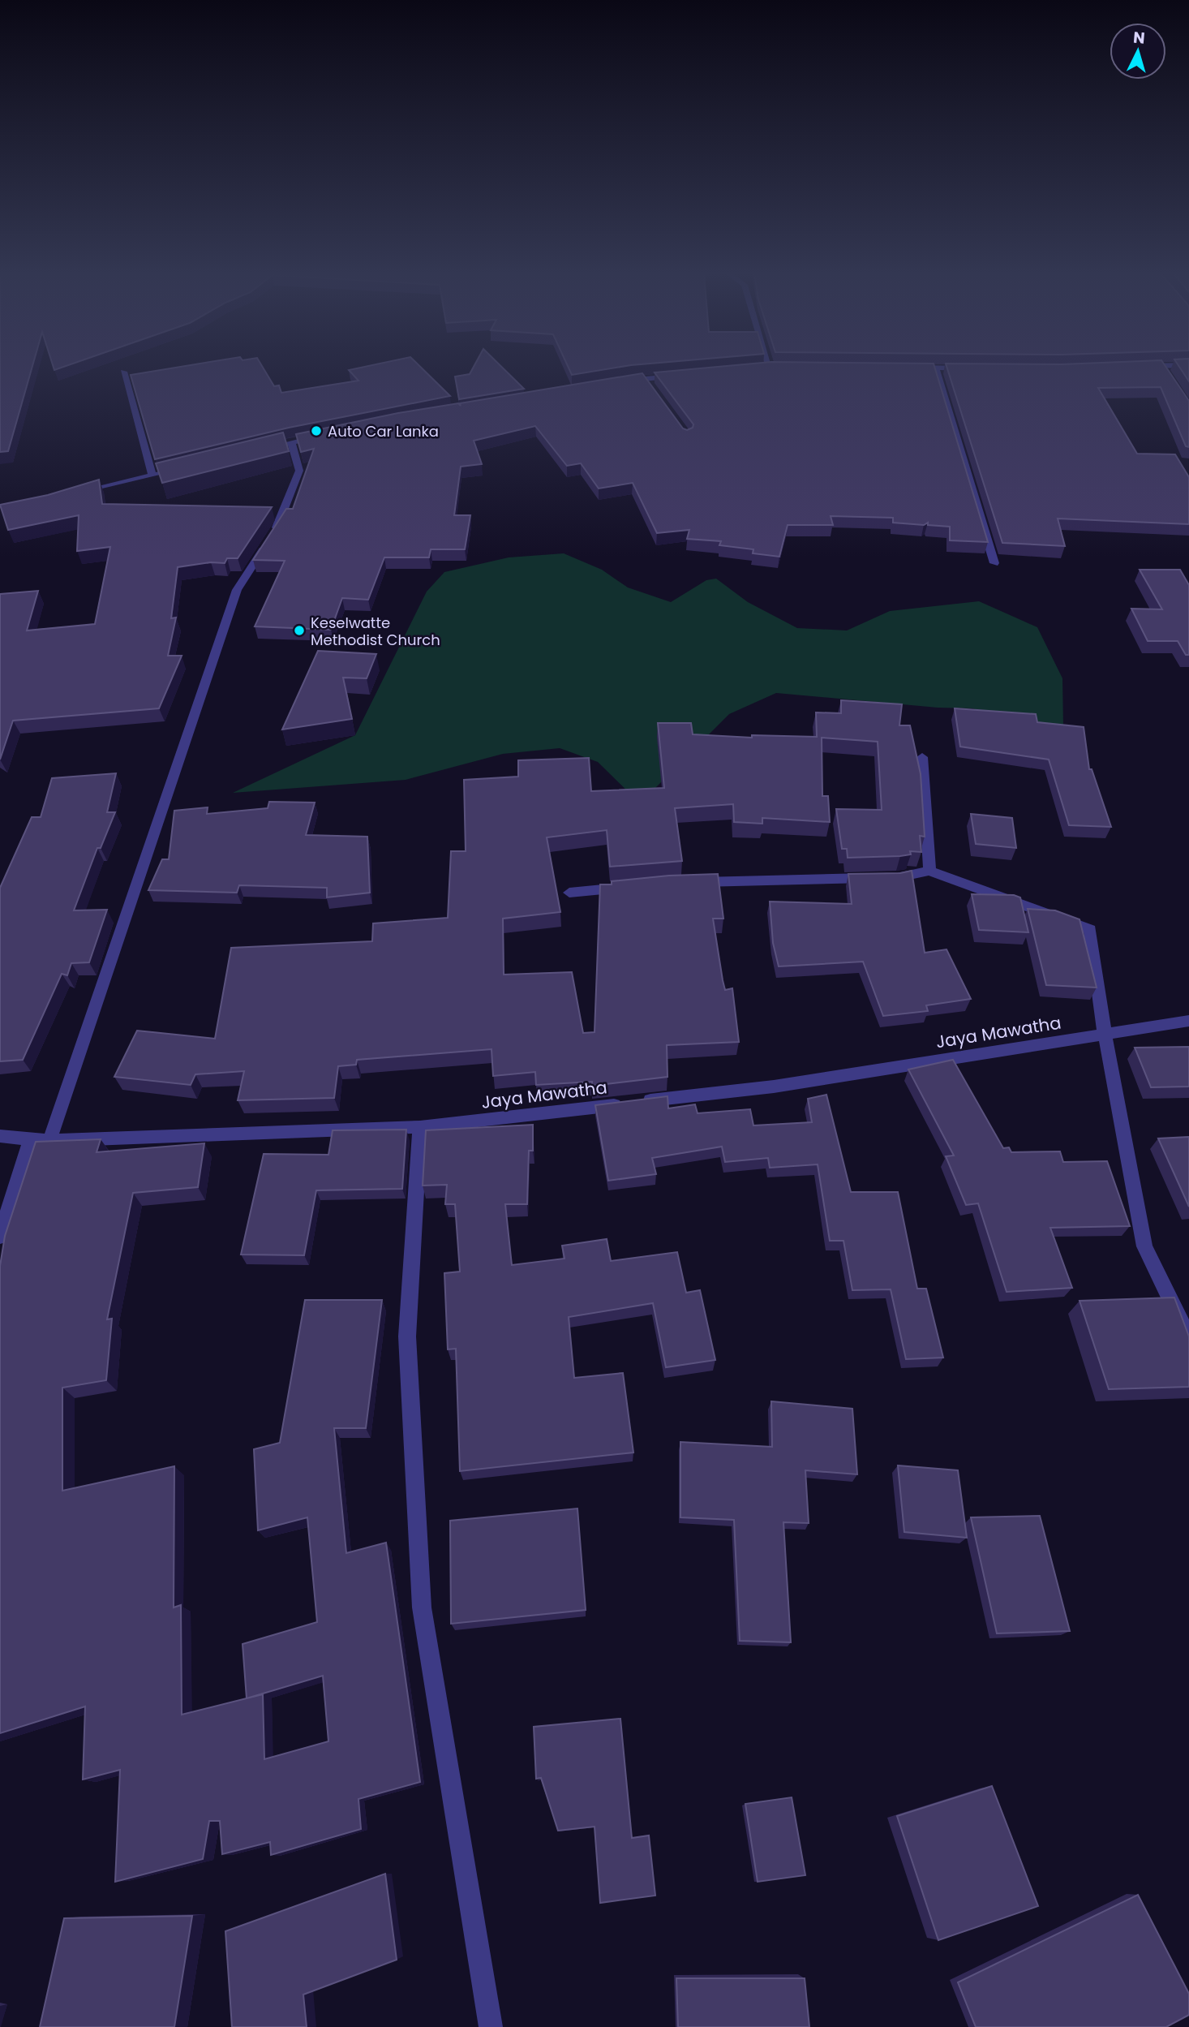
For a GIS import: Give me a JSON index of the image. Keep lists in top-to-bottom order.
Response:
{
  "streets": {
    "street": ["Jaya Mawatha"]
  },
  "places": ["Auto Car Lanka", "Keselwatte Methodist Church"],
  "north": "top"
}
